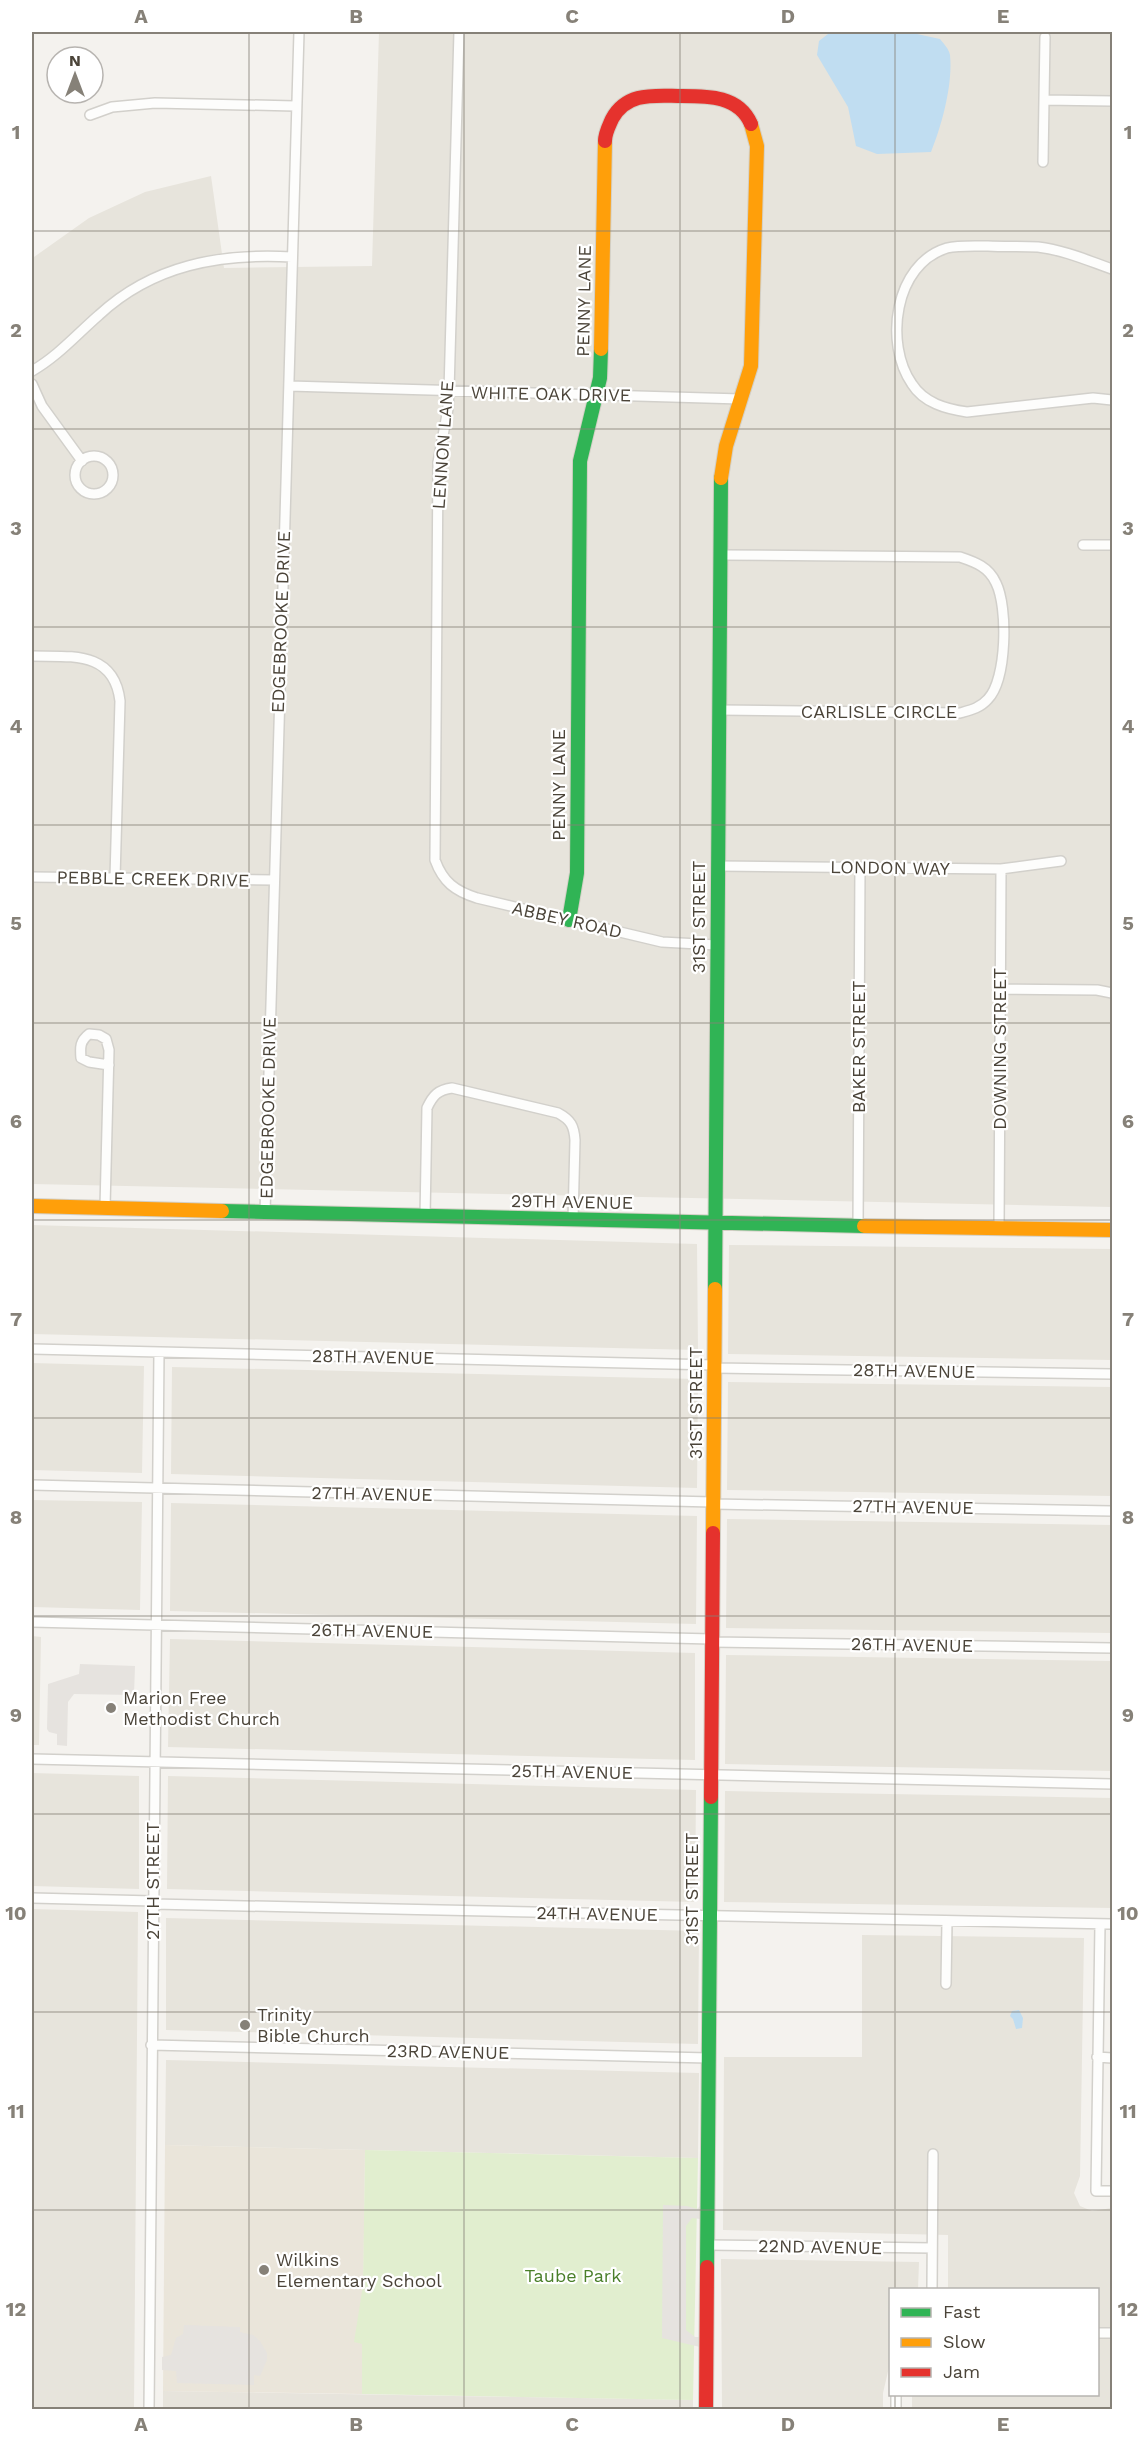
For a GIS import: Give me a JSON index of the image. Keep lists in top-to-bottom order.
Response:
{
  "streets": {
    "street": [
      "PENNY LANE",
      "WHITE OAK DRIVE",
      "LENNON LANE",
      "EDGEBROOKE DRIVE",
      "CARLISLE CIRCLE",
      "LONDON WAY",
      "PEBBLE CREEK DRIVE",
      "31ST STREET",
      "ABBEY ROAD",
      "BAKER STREET",
      "DOWNING STREET",
      "29TH AVENUE",
      "28TH AVENUE",
      "27TH AVENUE",
      "26TH AVENUE",
      "25TH AVENUE",
      "27TH STREET",
      "24TH AVENUE",
      "23RD AVENUE",
      "22ND AVENUE"
    ]
  },
  "crossings": [
    ["PENNY LANE", "WHITE OAK DRIVE"],
    ["PENNY LANE", "31ST STREET"],
    ["PENNY LANE", "ABBEY ROAD"],
    ["WHITE OAK DRIVE", "LENNON LANE"],
    ["WHITE OAK DRIVE", "EDGEBROOKE DRIVE"],
    ["WHITE OAK DRIVE", "31ST STREET"],
    ["LENNON LANE", "ABBEY ROAD"],
    ["EDGEBROOKE DRIVE", "PEBBLE CREEK DRIVE"],
    ["EDGEBROOKE DRIVE", "29TH AVENUE"],
    ["CARLISLE CIRCLE", "31ST STREET"],
    ["LONDON WAY", "31ST STREET"],
    ["LONDON WAY", "BAKER STREET"],
    ["LONDON WAY", "DOWNING STREET"],
    ["31ST STREET", "ABBEY ROAD"],
    ["31ST STREET", "29TH AVENUE"],
    ["31ST STREET", "28TH AVENUE"],
    ["31ST STREET", "27TH AVENUE"],
    ["31ST STREET", "26TH AVENUE"],
    ["31ST STREET", "25TH AVENUE"],
    ["31ST STREET", "24TH AVENUE"],
    ["31ST STREET", "23RD AVENUE"],
    ["31ST STREET", "22ND AVENUE"],
    ["BAKER STREET", "29TH AVENUE"],
    ["DOWNING STREET", "29TH AVENUE"],
    ["28TH AVENUE", "27TH STREET"],
    ["27TH AVENUE", "27TH STREET"],
    ["26TH AVENUE", "27TH STREET"],
    ["25TH AVENUE", "27TH STREET"],
    ["27TH STREET", "24TH AVENUE"],
    ["27TH STREET", "23RD AVENUE"]
  ],
  "parks": ["Taube Park"],
  "places": ["Marion Free Methodist Church", "Trinity Bible Church", "Wilkins Elementary School"],
  "legend": ["Fast", "Slow", "Jam"],
  "north": "top",
  "grid": {
    "columns": [
      "A",
      "B",
      "C",
      "D",
      "E"
    ],
    "rows": [
      "1",
      "2",
      "3",
      "4",
      "5",
      "6",
      "7",
      "8",
      "9",
      "10",
      "11",
      "12"
    ]
  }
}
